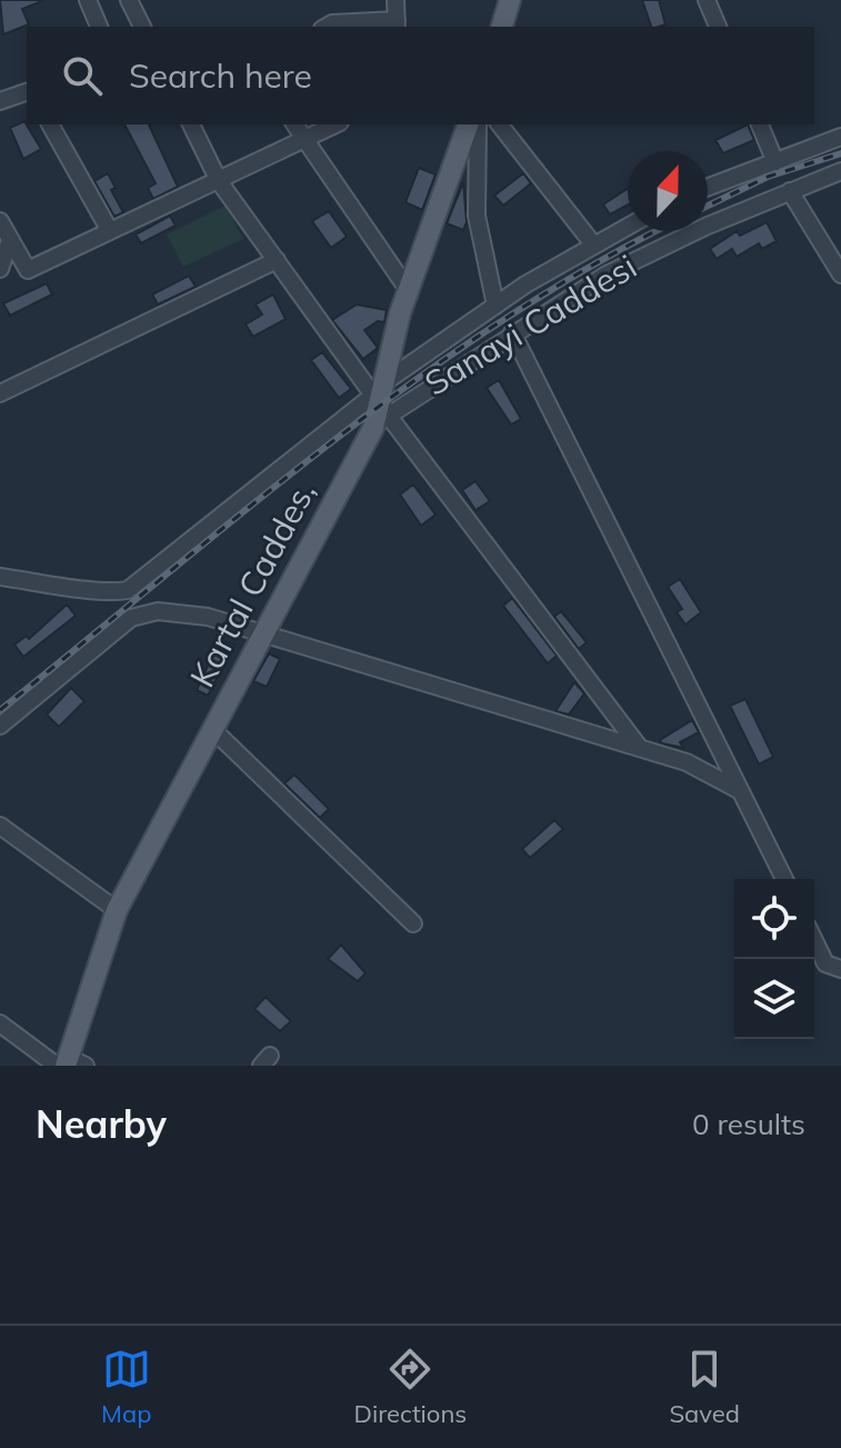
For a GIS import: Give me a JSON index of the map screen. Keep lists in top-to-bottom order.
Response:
{
  "streets": {
    "main road": ["Kartal Caddes,"],
    "street": ["Sanayi Caddesi"]
  },
  "crossings": [
    ["Sanayi Caddesi", "Kartal Caddes,"]
  ],
  "north": "top",
  "page": {
    "search": "Search here",
    "heading": ["Nearby", "0 results"],
    "nav": ["Map", "Directions", "Saved"]
  }
}
